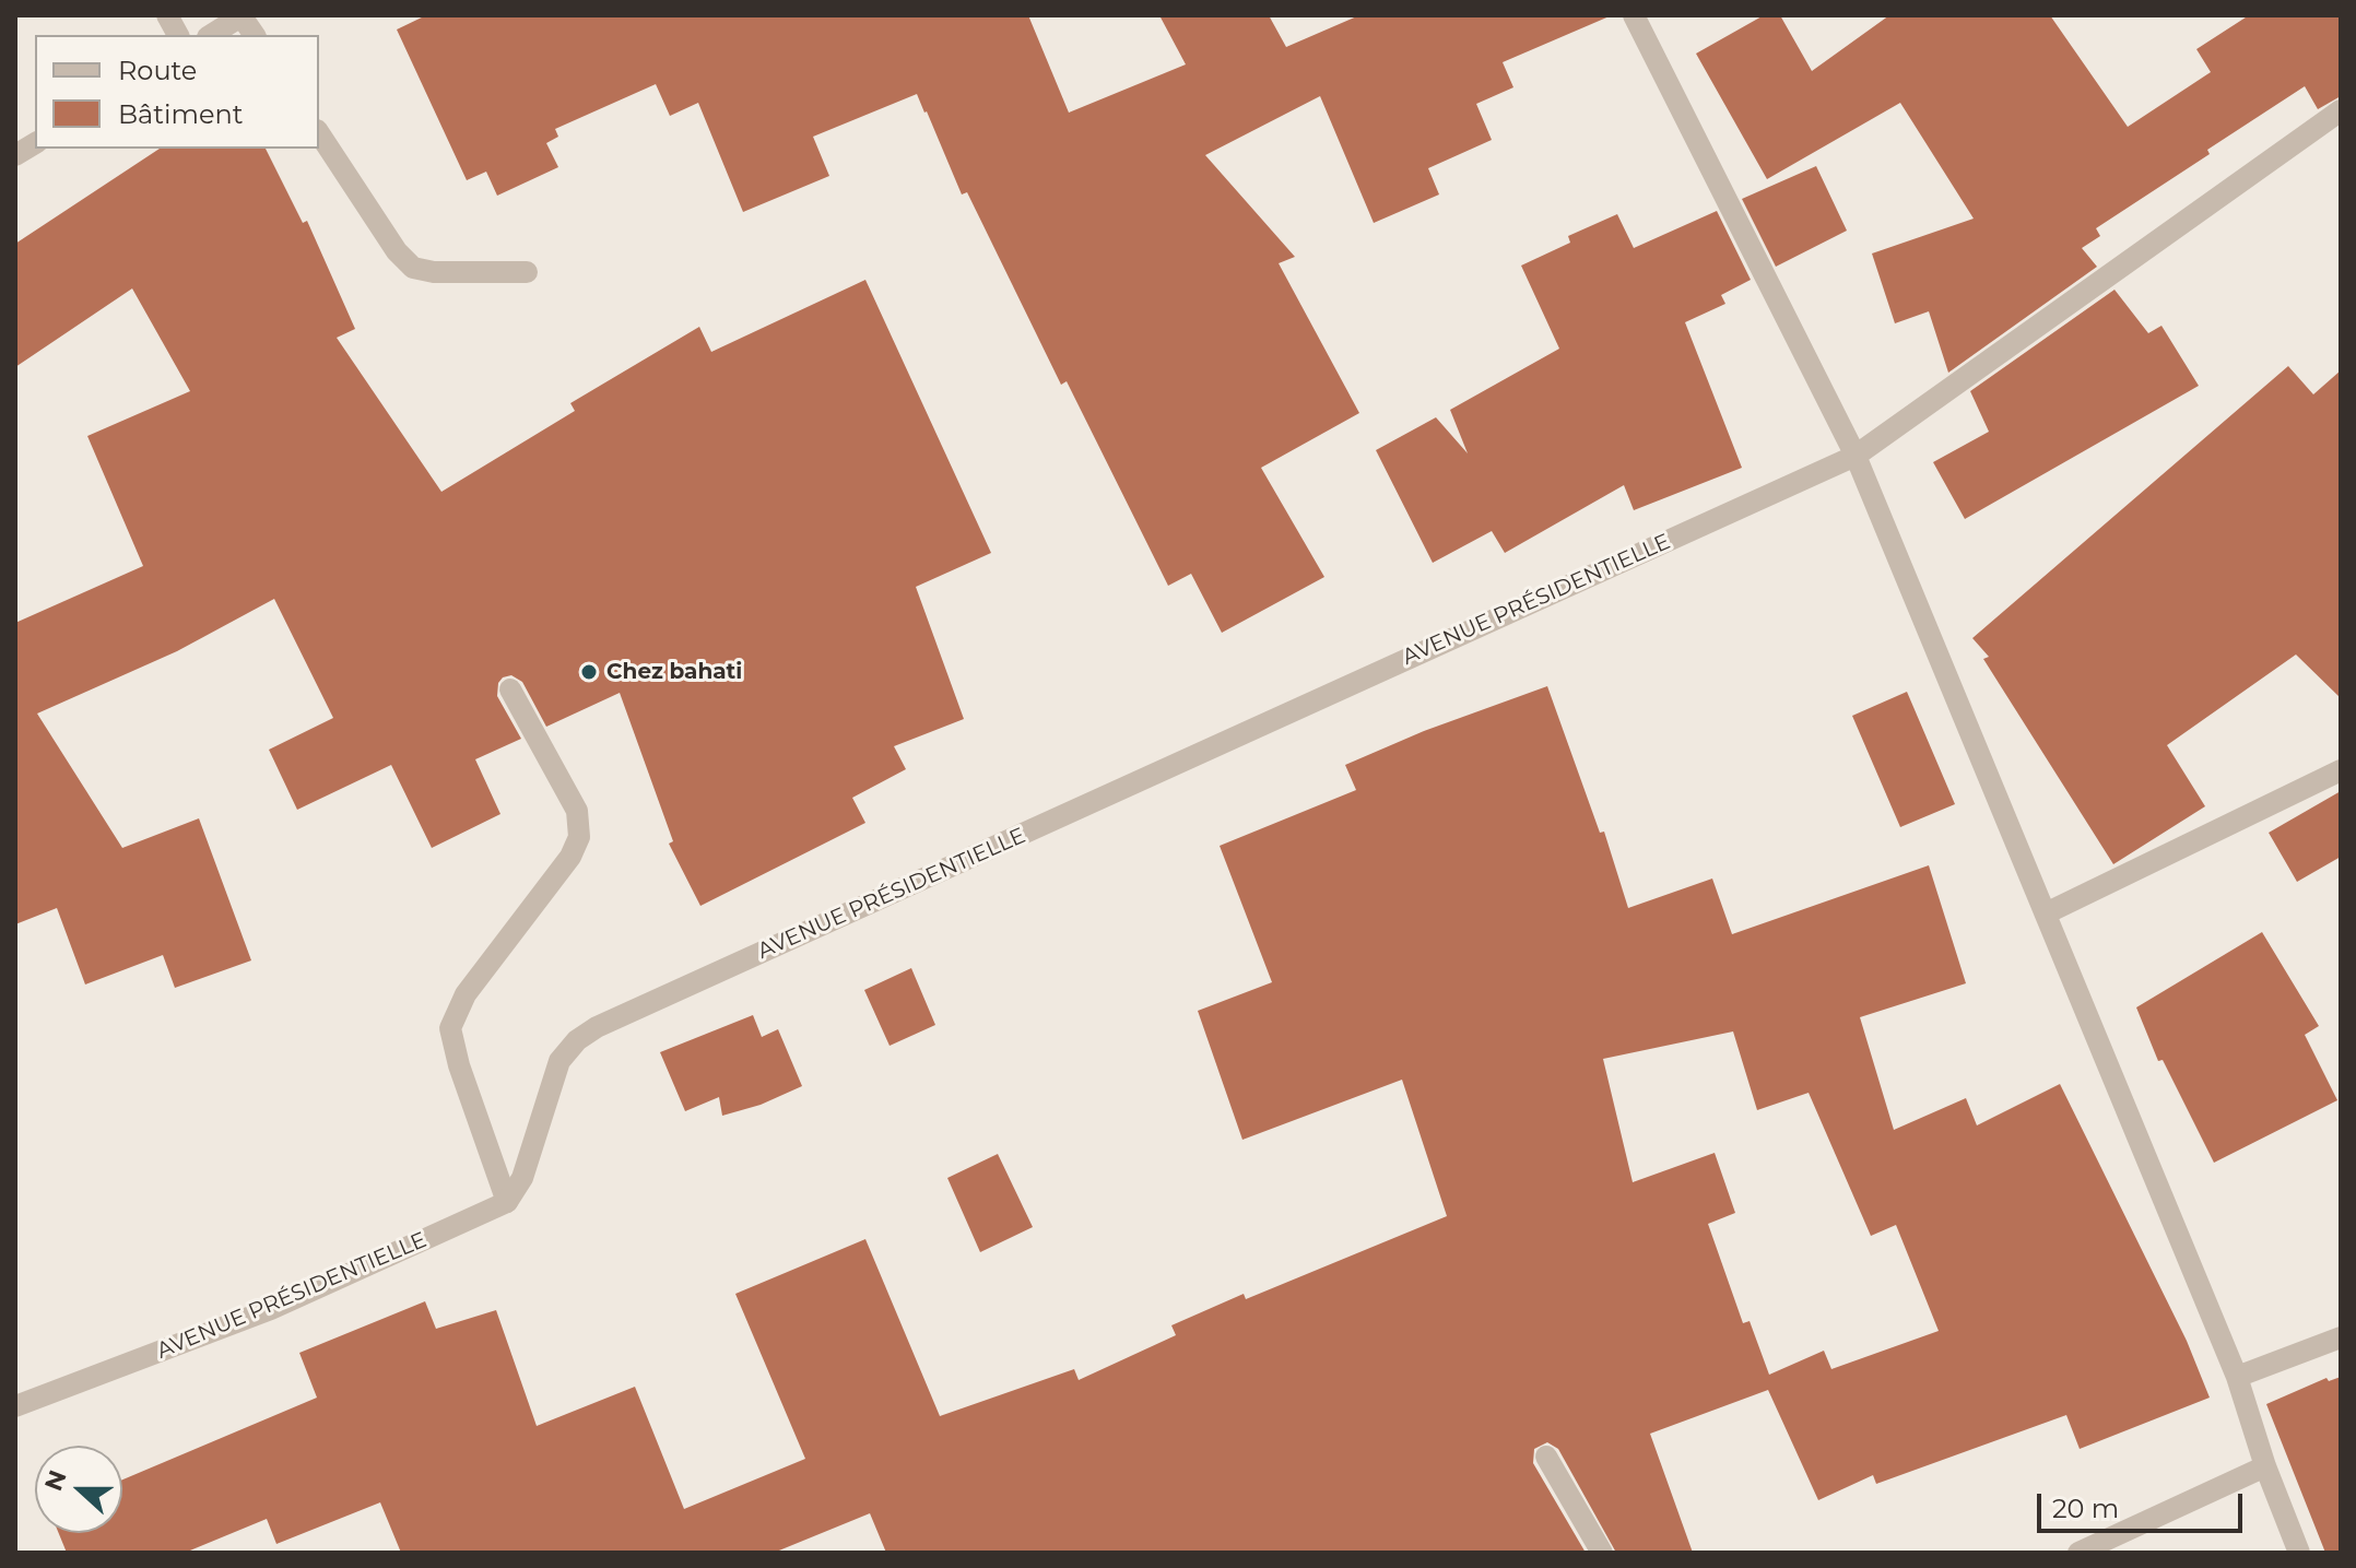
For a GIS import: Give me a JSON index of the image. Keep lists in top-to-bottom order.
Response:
{
  "streets": {
    "street": ["AVENUE PRÉSIDENTIELLE"]
  },
  "places": ["Chez bahati"],
  "legend": ["Route", "Bâtiment"],
  "scale_bar": "20 m",
  "north": "left"
}
